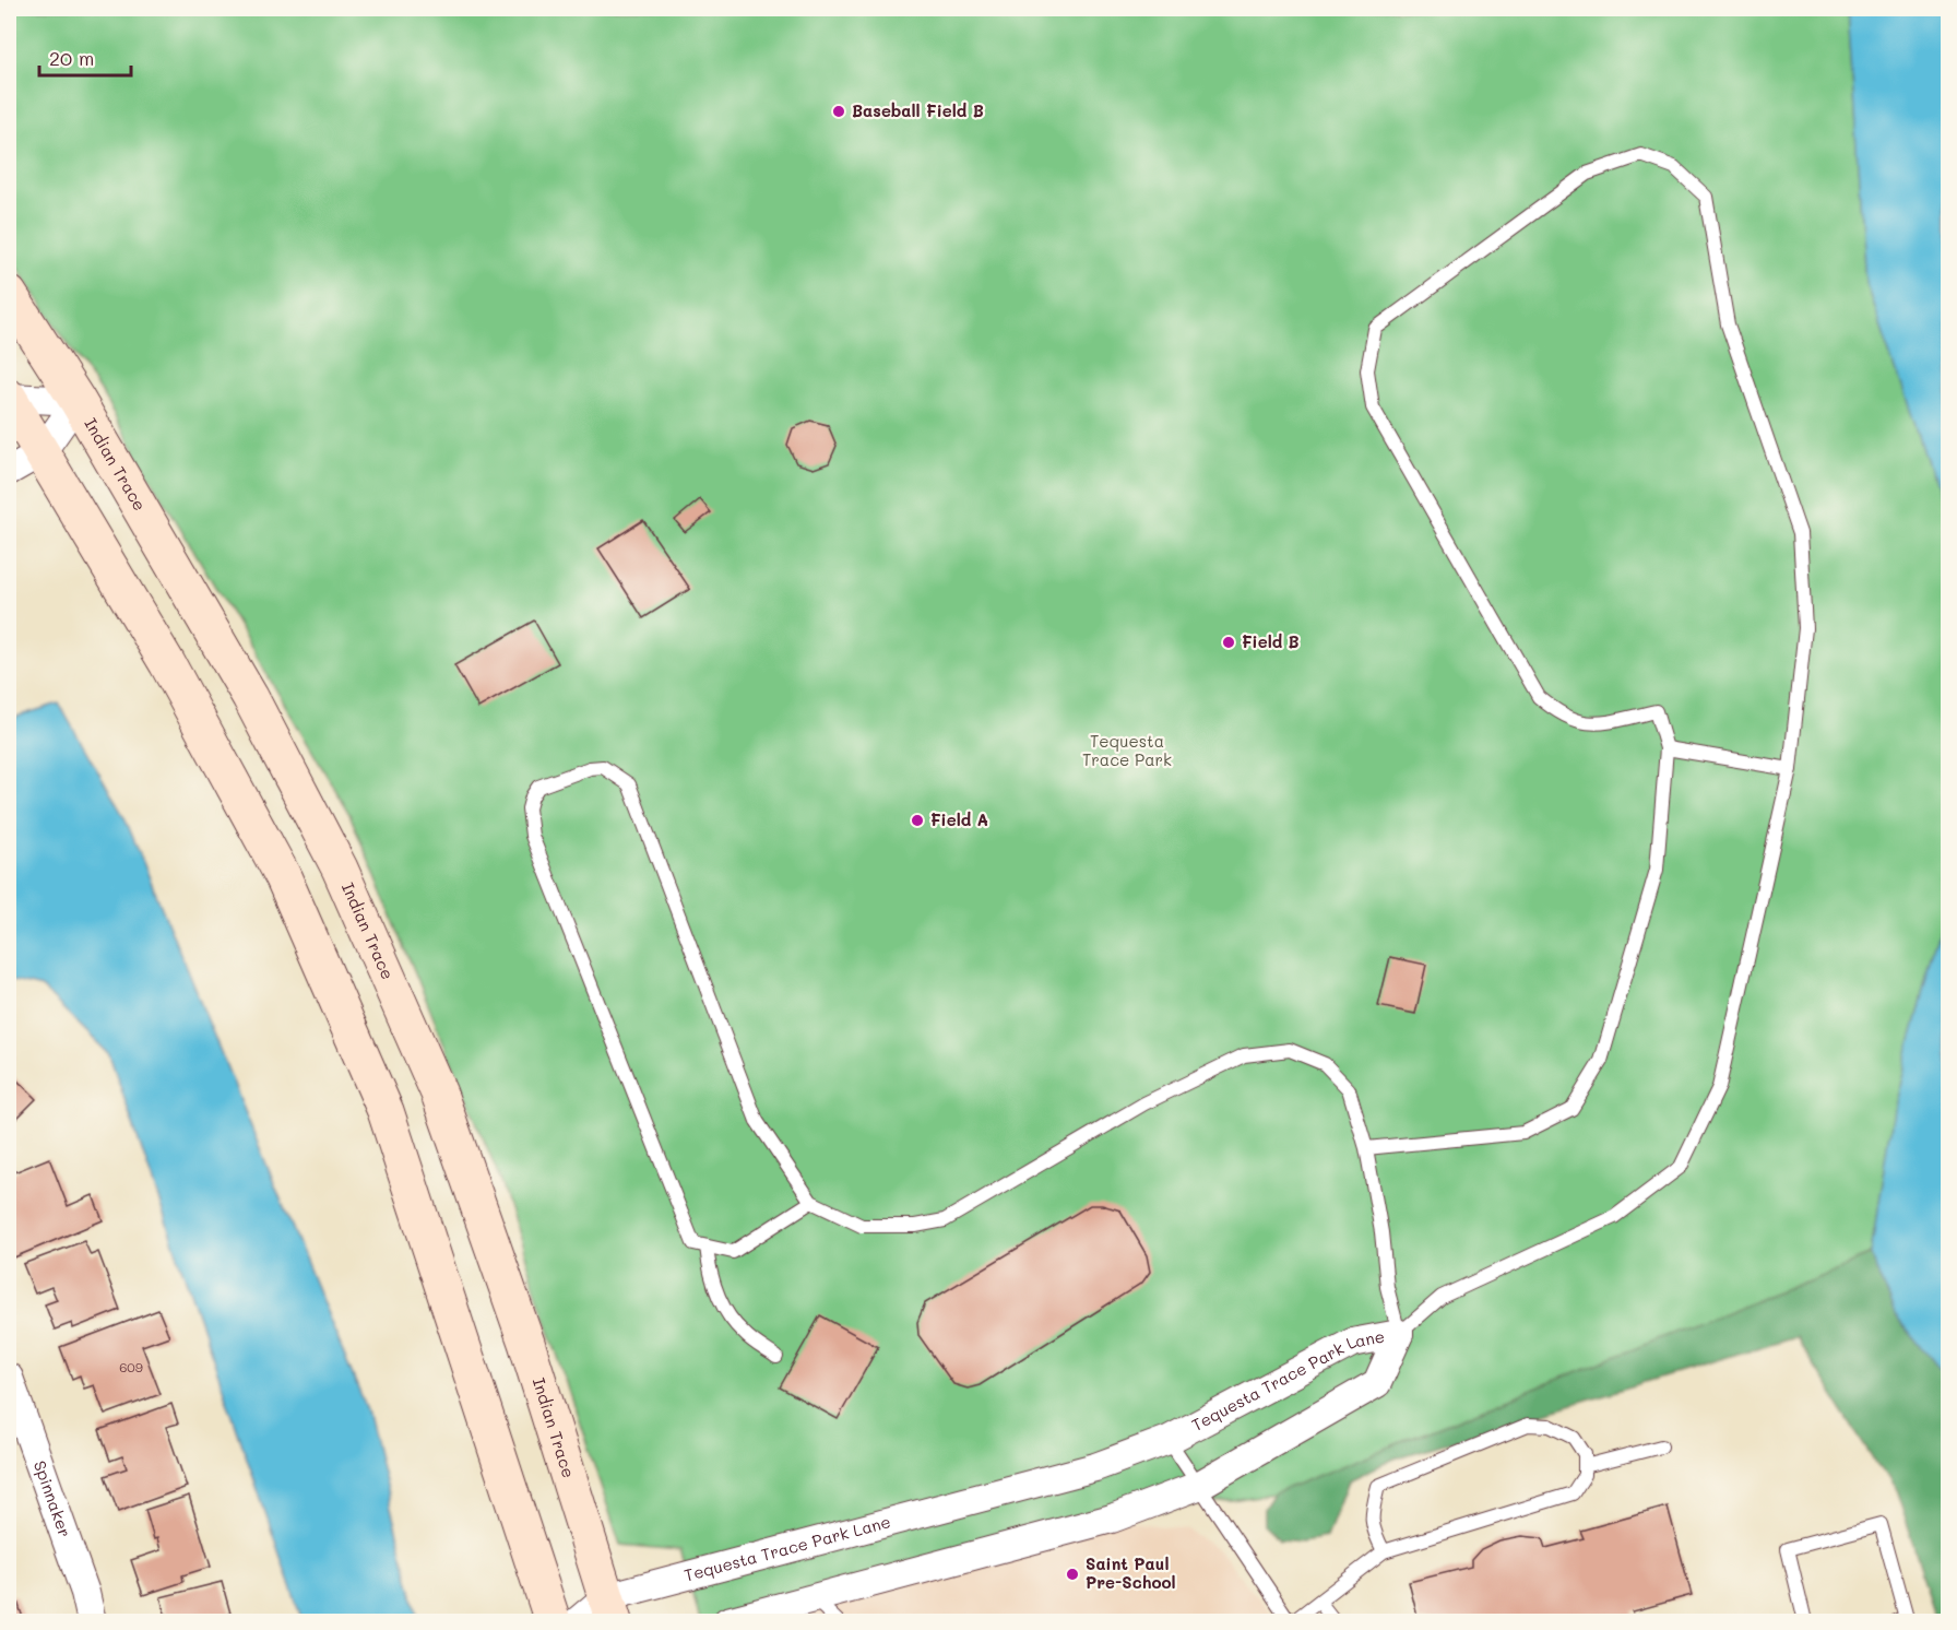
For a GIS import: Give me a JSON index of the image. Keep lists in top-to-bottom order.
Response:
{
  "streets": {
    "main road": ["Indian Trace"],
    "street": ["Tequesta Trace Park Lane", "Spinnaker"]
  },
  "crossings": [
    ["Indian Trace", "Tequesta Trace Park Lane"]
  ],
  "parks": ["Tequesta Trace Park"],
  "places": [
    "Baseball Field B",
    "Field B",
    "Field A",
    "Saint Paul Pre-School"
  ],
  "house_numbers": ["609"],
  "scale_bar": "20 m"
}
